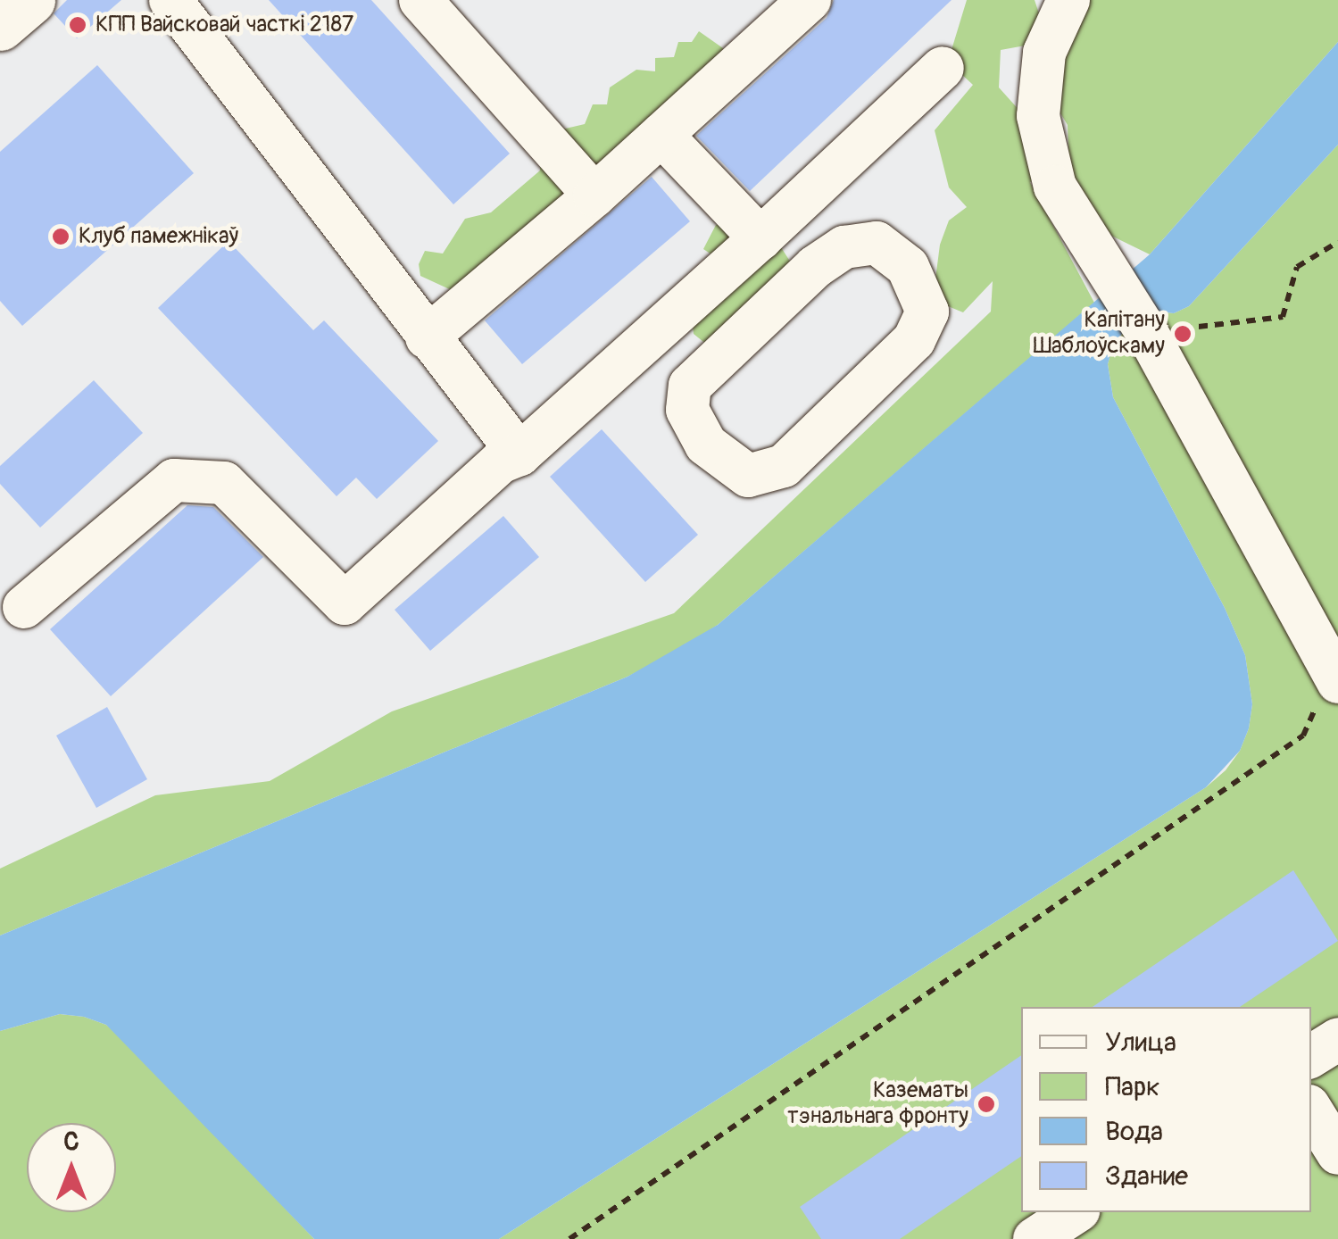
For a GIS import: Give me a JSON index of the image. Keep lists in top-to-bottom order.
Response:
{
  "places": [
    "КПП Вайсковай часткі 2187",
    "Клуб памежнікаў",
    "Капітану Шаблоўскаму",
    "Казематы тэнальнага фронту"
  ],
  "legend": [
    "Улица",
    "Парк",
    "Вода",
    "Здание"
  ],
  "north": "top"
}
